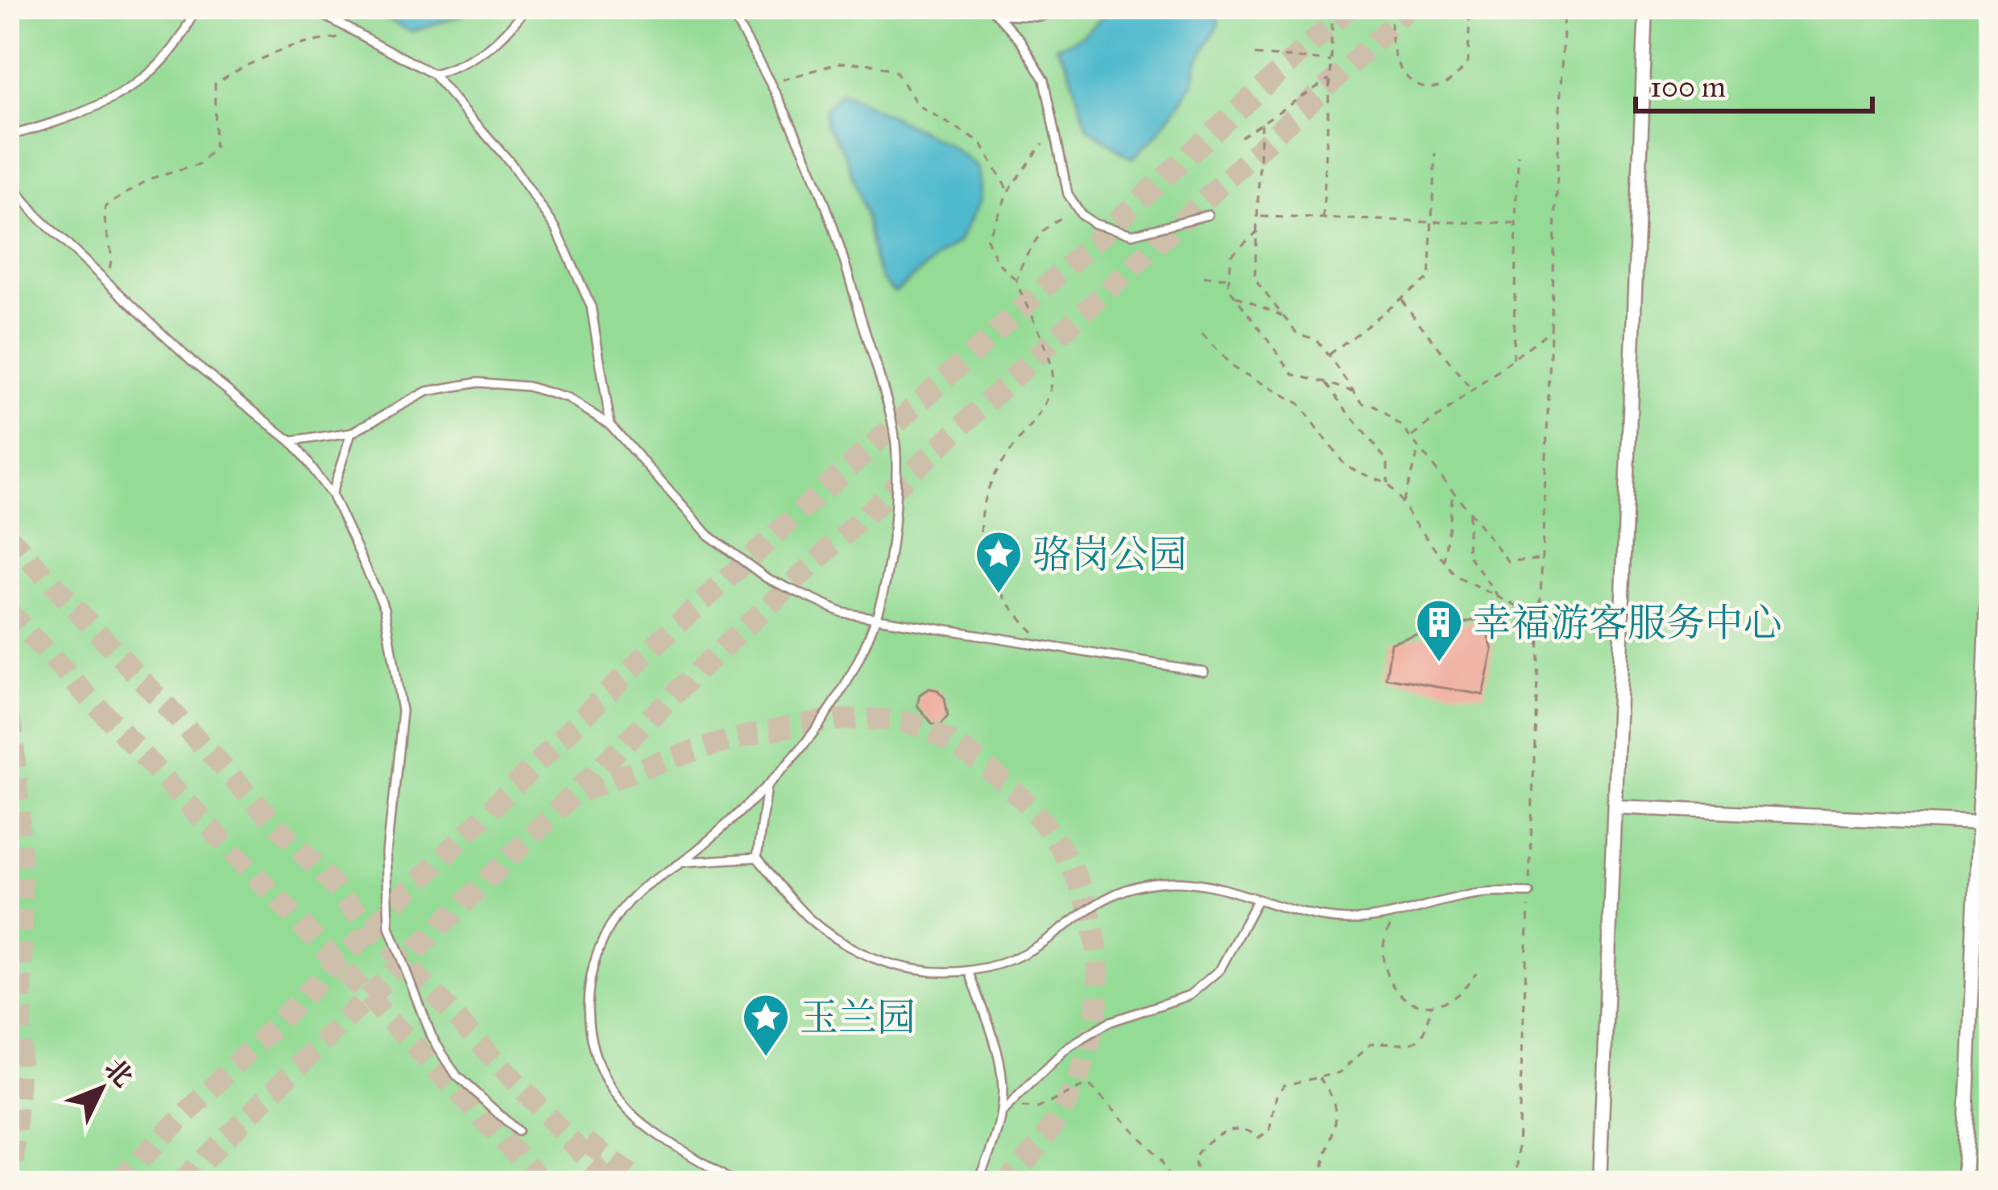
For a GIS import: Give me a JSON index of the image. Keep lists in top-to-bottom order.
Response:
{
  "places": {
    "place": ["骆岗公园", "玉兰园"],
    "building": ["幸福游客服务中心"]
  },
  "scale_bar": "100 m",
  "north": "top right"
}
